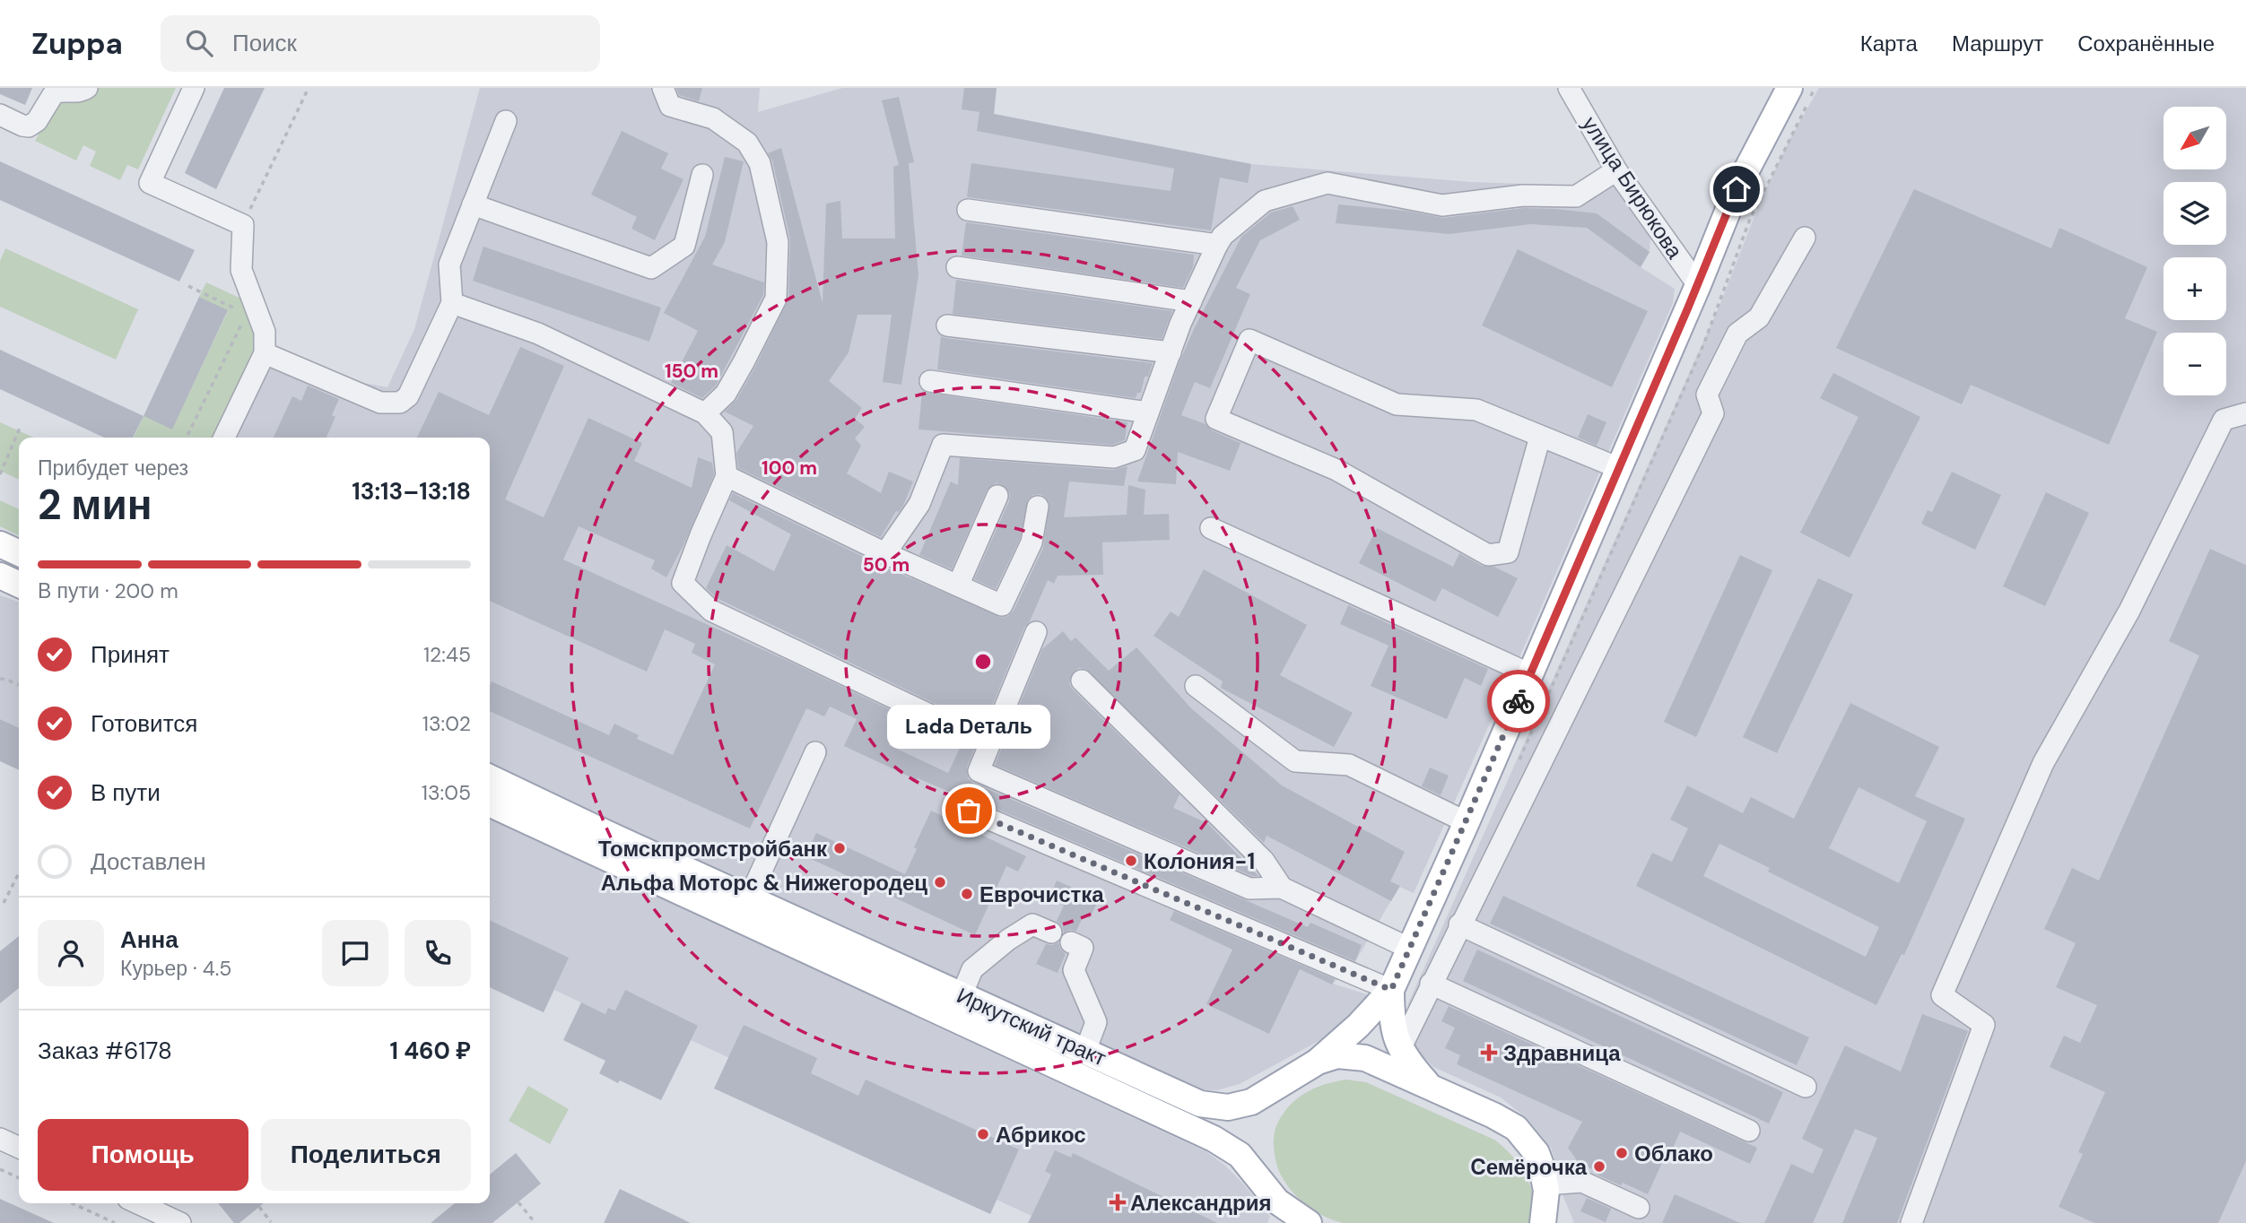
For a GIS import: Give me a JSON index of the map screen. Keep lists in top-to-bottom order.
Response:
{
  "streets": {
    "main road": ["Иркутский тракт"],
    "street": ["улица Бирюкова"]
  },
  "places": {
    "other": [
      "Lada Dеталь",
      "Томскпромстройбанк",
      "Колония-1",
      "Альфа Моторс & Нижегородец",
      "Еврочистка",
      "Абрикос",
      "Облако",
      "Cемёрочка"
    ],
    "health": ["Здравница", "Александрия"]
  },
  "north": "bottom left",
  "page": {
    "header": "Zuppa",
    "search": "Поиск",
    "nav": ["Карта", "Маршрут", "Сохранённые"],
    "map_buttons": ["+", "−"],
    "heading": ["2 мин", "Прибудет через", "13:13–13:18"],
    "panel": [
      "Анна",
      "Курьер · 4.5",
      "Заказ #6178",
      "1 460 ₽"
    ],
    "bar": "В пути · 200 m",
    "list": [
      ["Принят", "12:45"],
      ["Готовится", "13:02"],
      ["В пути", "13:05"],
      "Доставлен"
    ],
    "bubble": "Lada Dеталь",
    "buttons": ["Помощь", "Поделиться"]
  },
  "rings": ["150 m", "100 m", "50 m"]
}
